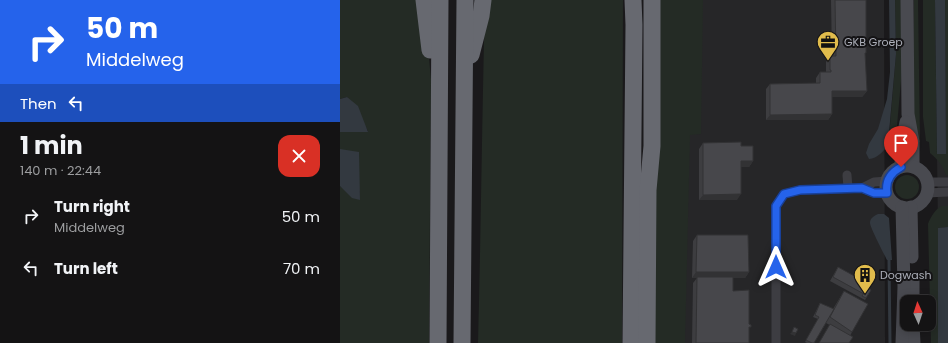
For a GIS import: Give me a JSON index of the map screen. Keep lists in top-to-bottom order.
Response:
{
  "places": {
    "office": ["GKB Groep"],
    "building": ["Dogwash"]
  },
  "north": "top",
  "page": {
    "turn": ["50 m", "Middelweg"],
    "then": "Then",
    "heading": ["1 min", "140 m · 22:44"],
    "list": [
      {
        "name": "Turn right",
        "note": "Middelweg",
        "value": "50 m"
      },
      {
        "name": "Turn left",
        "value": "70 m"
      }
    ]
  }
}
